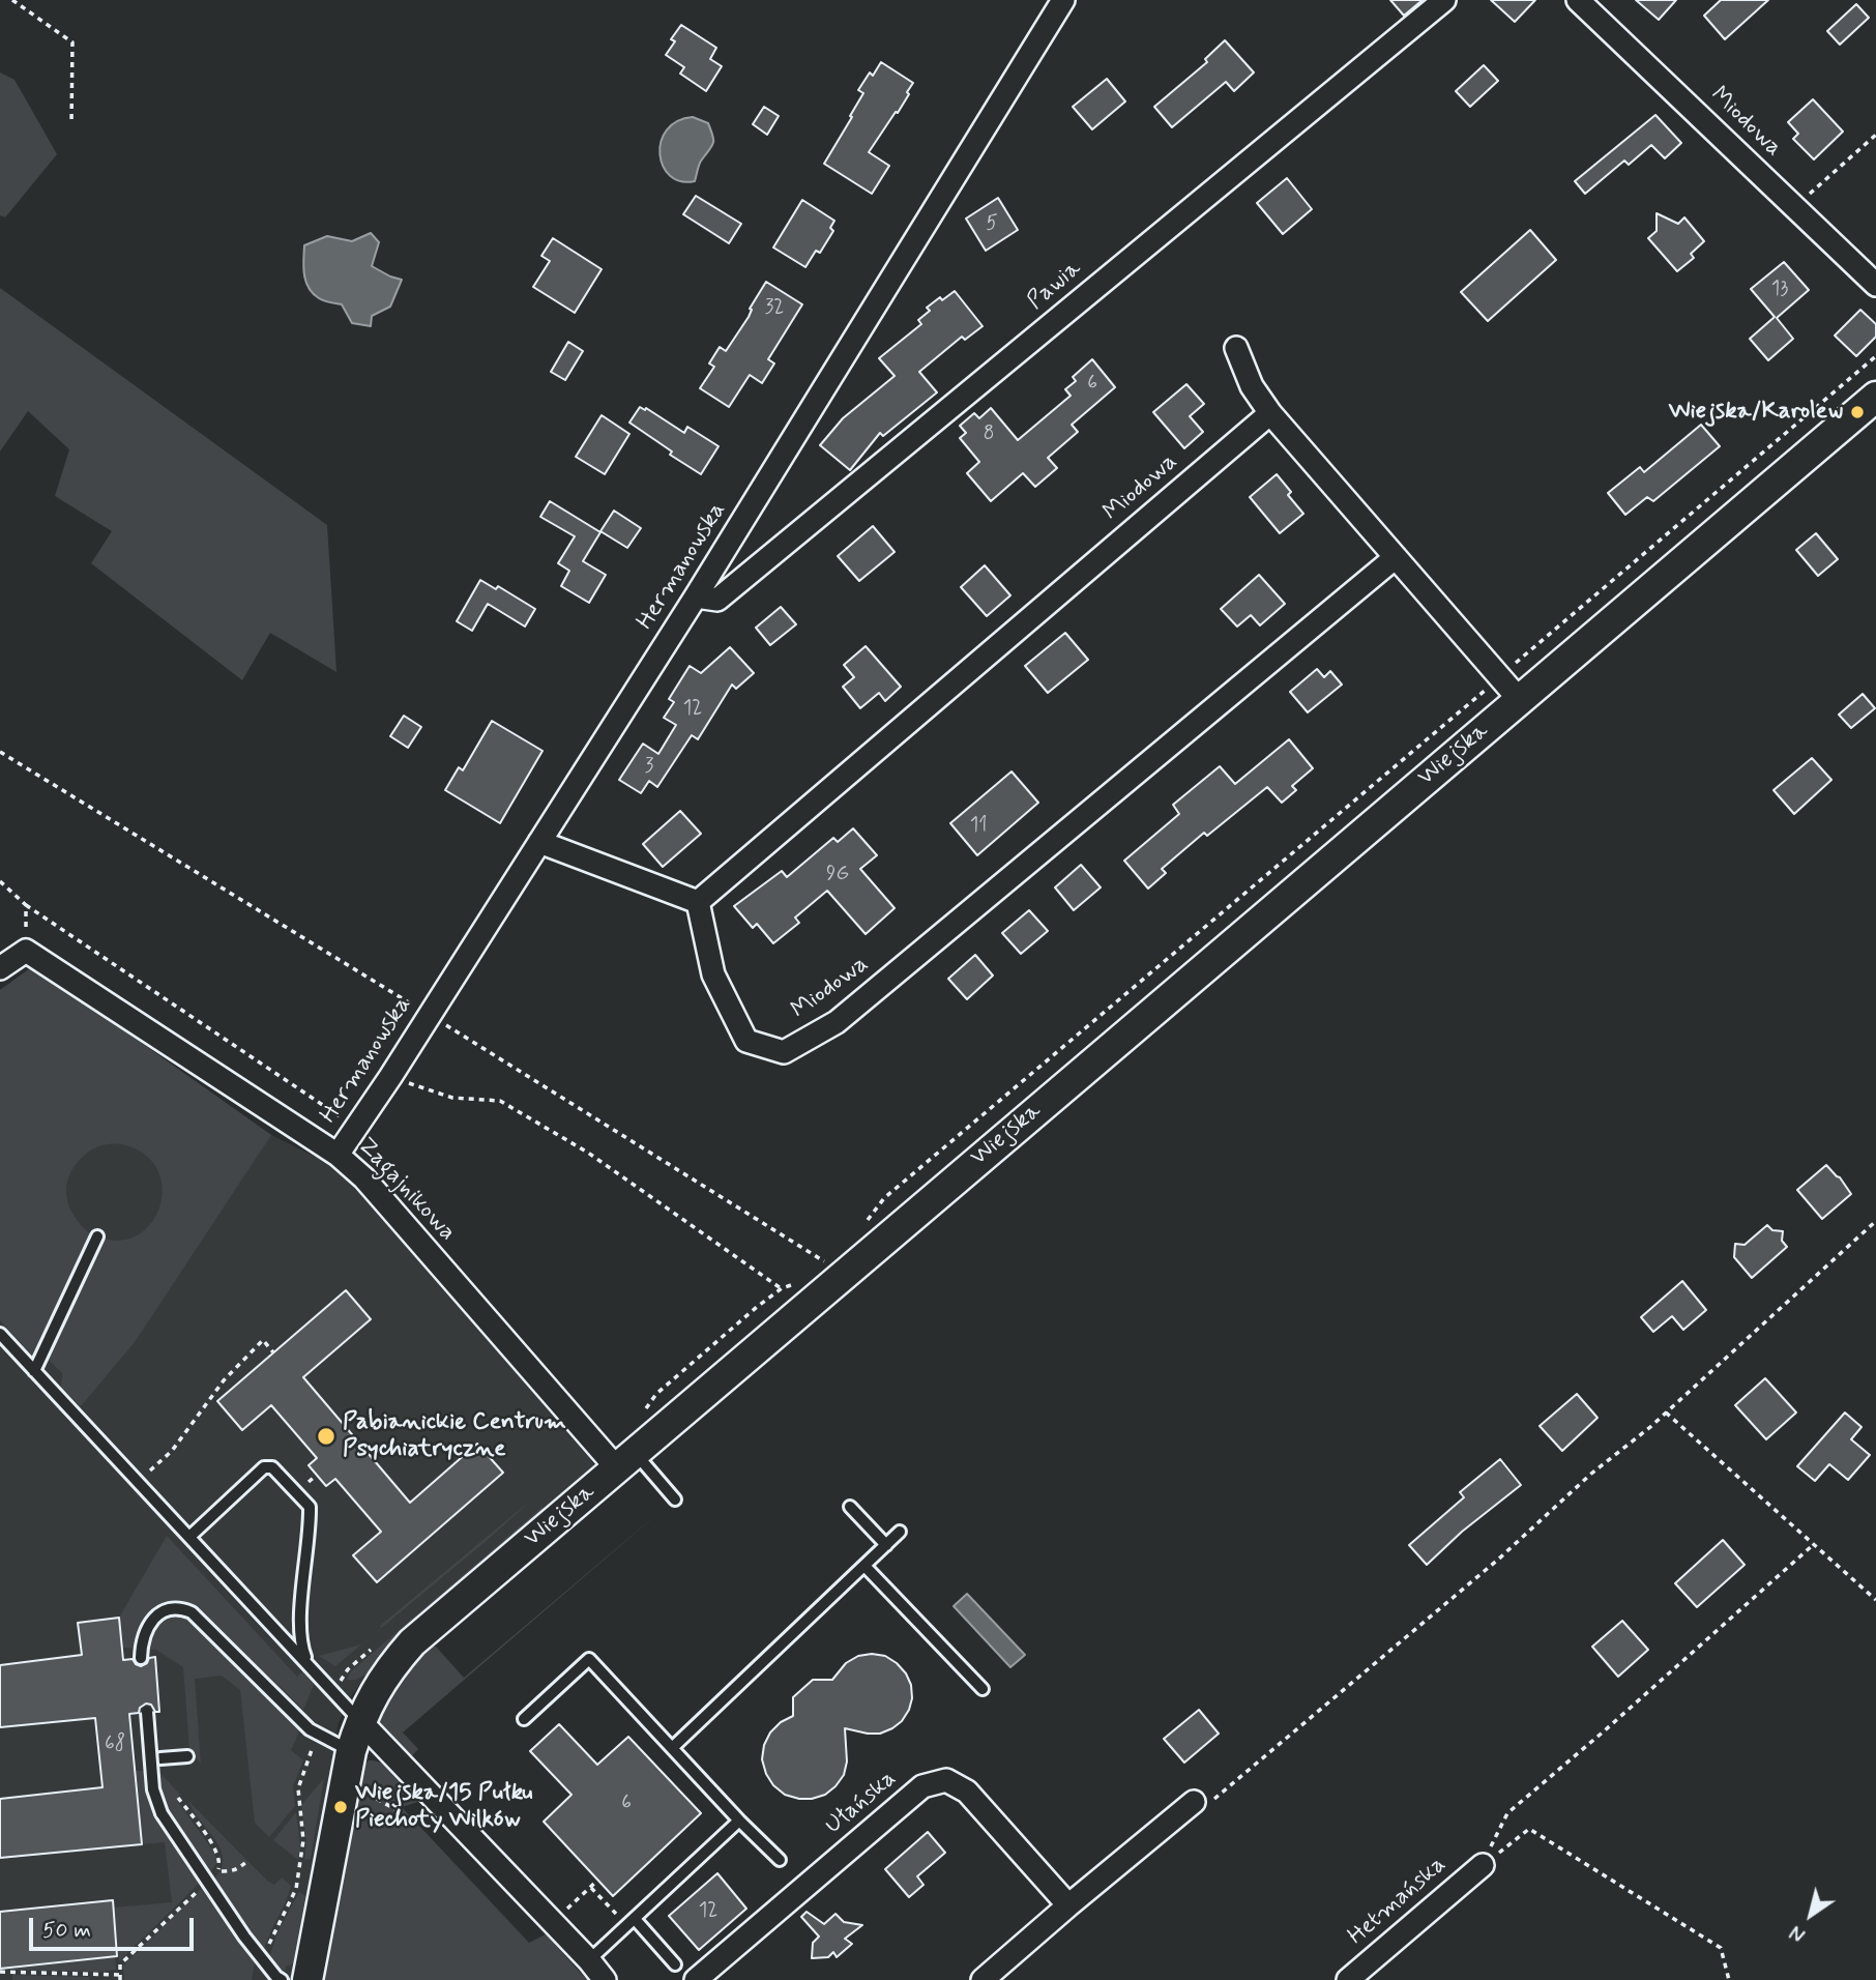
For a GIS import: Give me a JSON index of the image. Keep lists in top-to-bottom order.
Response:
{
  "streets": {
    "street": [
      "Miodowa",
      "Pawia",
      "Hermanowska",
      "Wiejska",
      "Zagajnikowa",
      "Ułańska",
      "Hetmańska"
    ]
  },
  "crossings": [
    ["Pawia", "Hermanowska"],
    ["Hermanowska", "Zagajnikowa"],
    ["Wiejska", "Zagajnikowa"]
  ],
  "places": ["Wiejska/Karolew", "Pabianickie Centrum Psychiatryczne", "Wiejska/15 Pułku Piechoty Wilków"],
  "house_numbers": [
    "5",
    "13",
    "32",
    "6",
    "8",
    "12",
    "3",
    "11",
    "9G",
    "68",
    "6",
    "12"
  ],
  "scale_bar": "50 m",
  "north": "bottom left"
}
